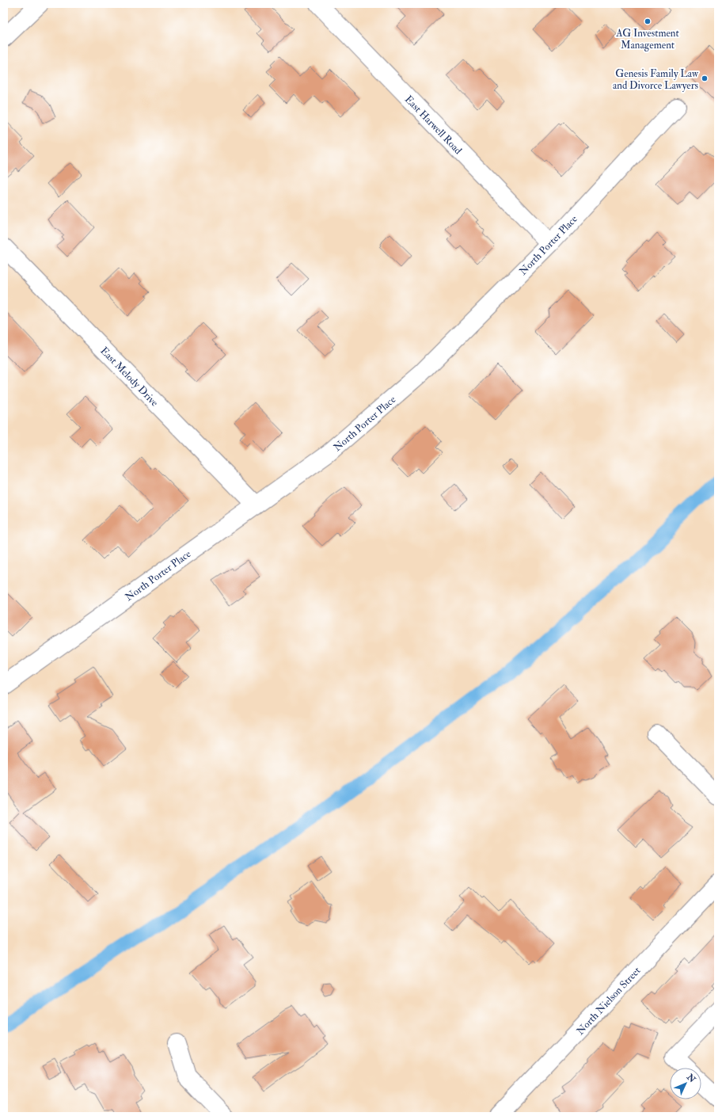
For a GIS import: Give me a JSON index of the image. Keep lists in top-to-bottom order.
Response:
{
  "streets": {
    "street": [
      "East Harwell Road",
      "North Porter Place",
      "East Melody Drive",
      "North Nielson Street"
    ]
  },
  "crossings": [
    ["East Harwell Road", "North Porter Place"],
    ["North Porter Place", "East Melody Drive"]
  ],
  "places": ["AG Investment Management", "Genesis Family Law and Divorce Lawyers"],
  "north": "top right"
}
